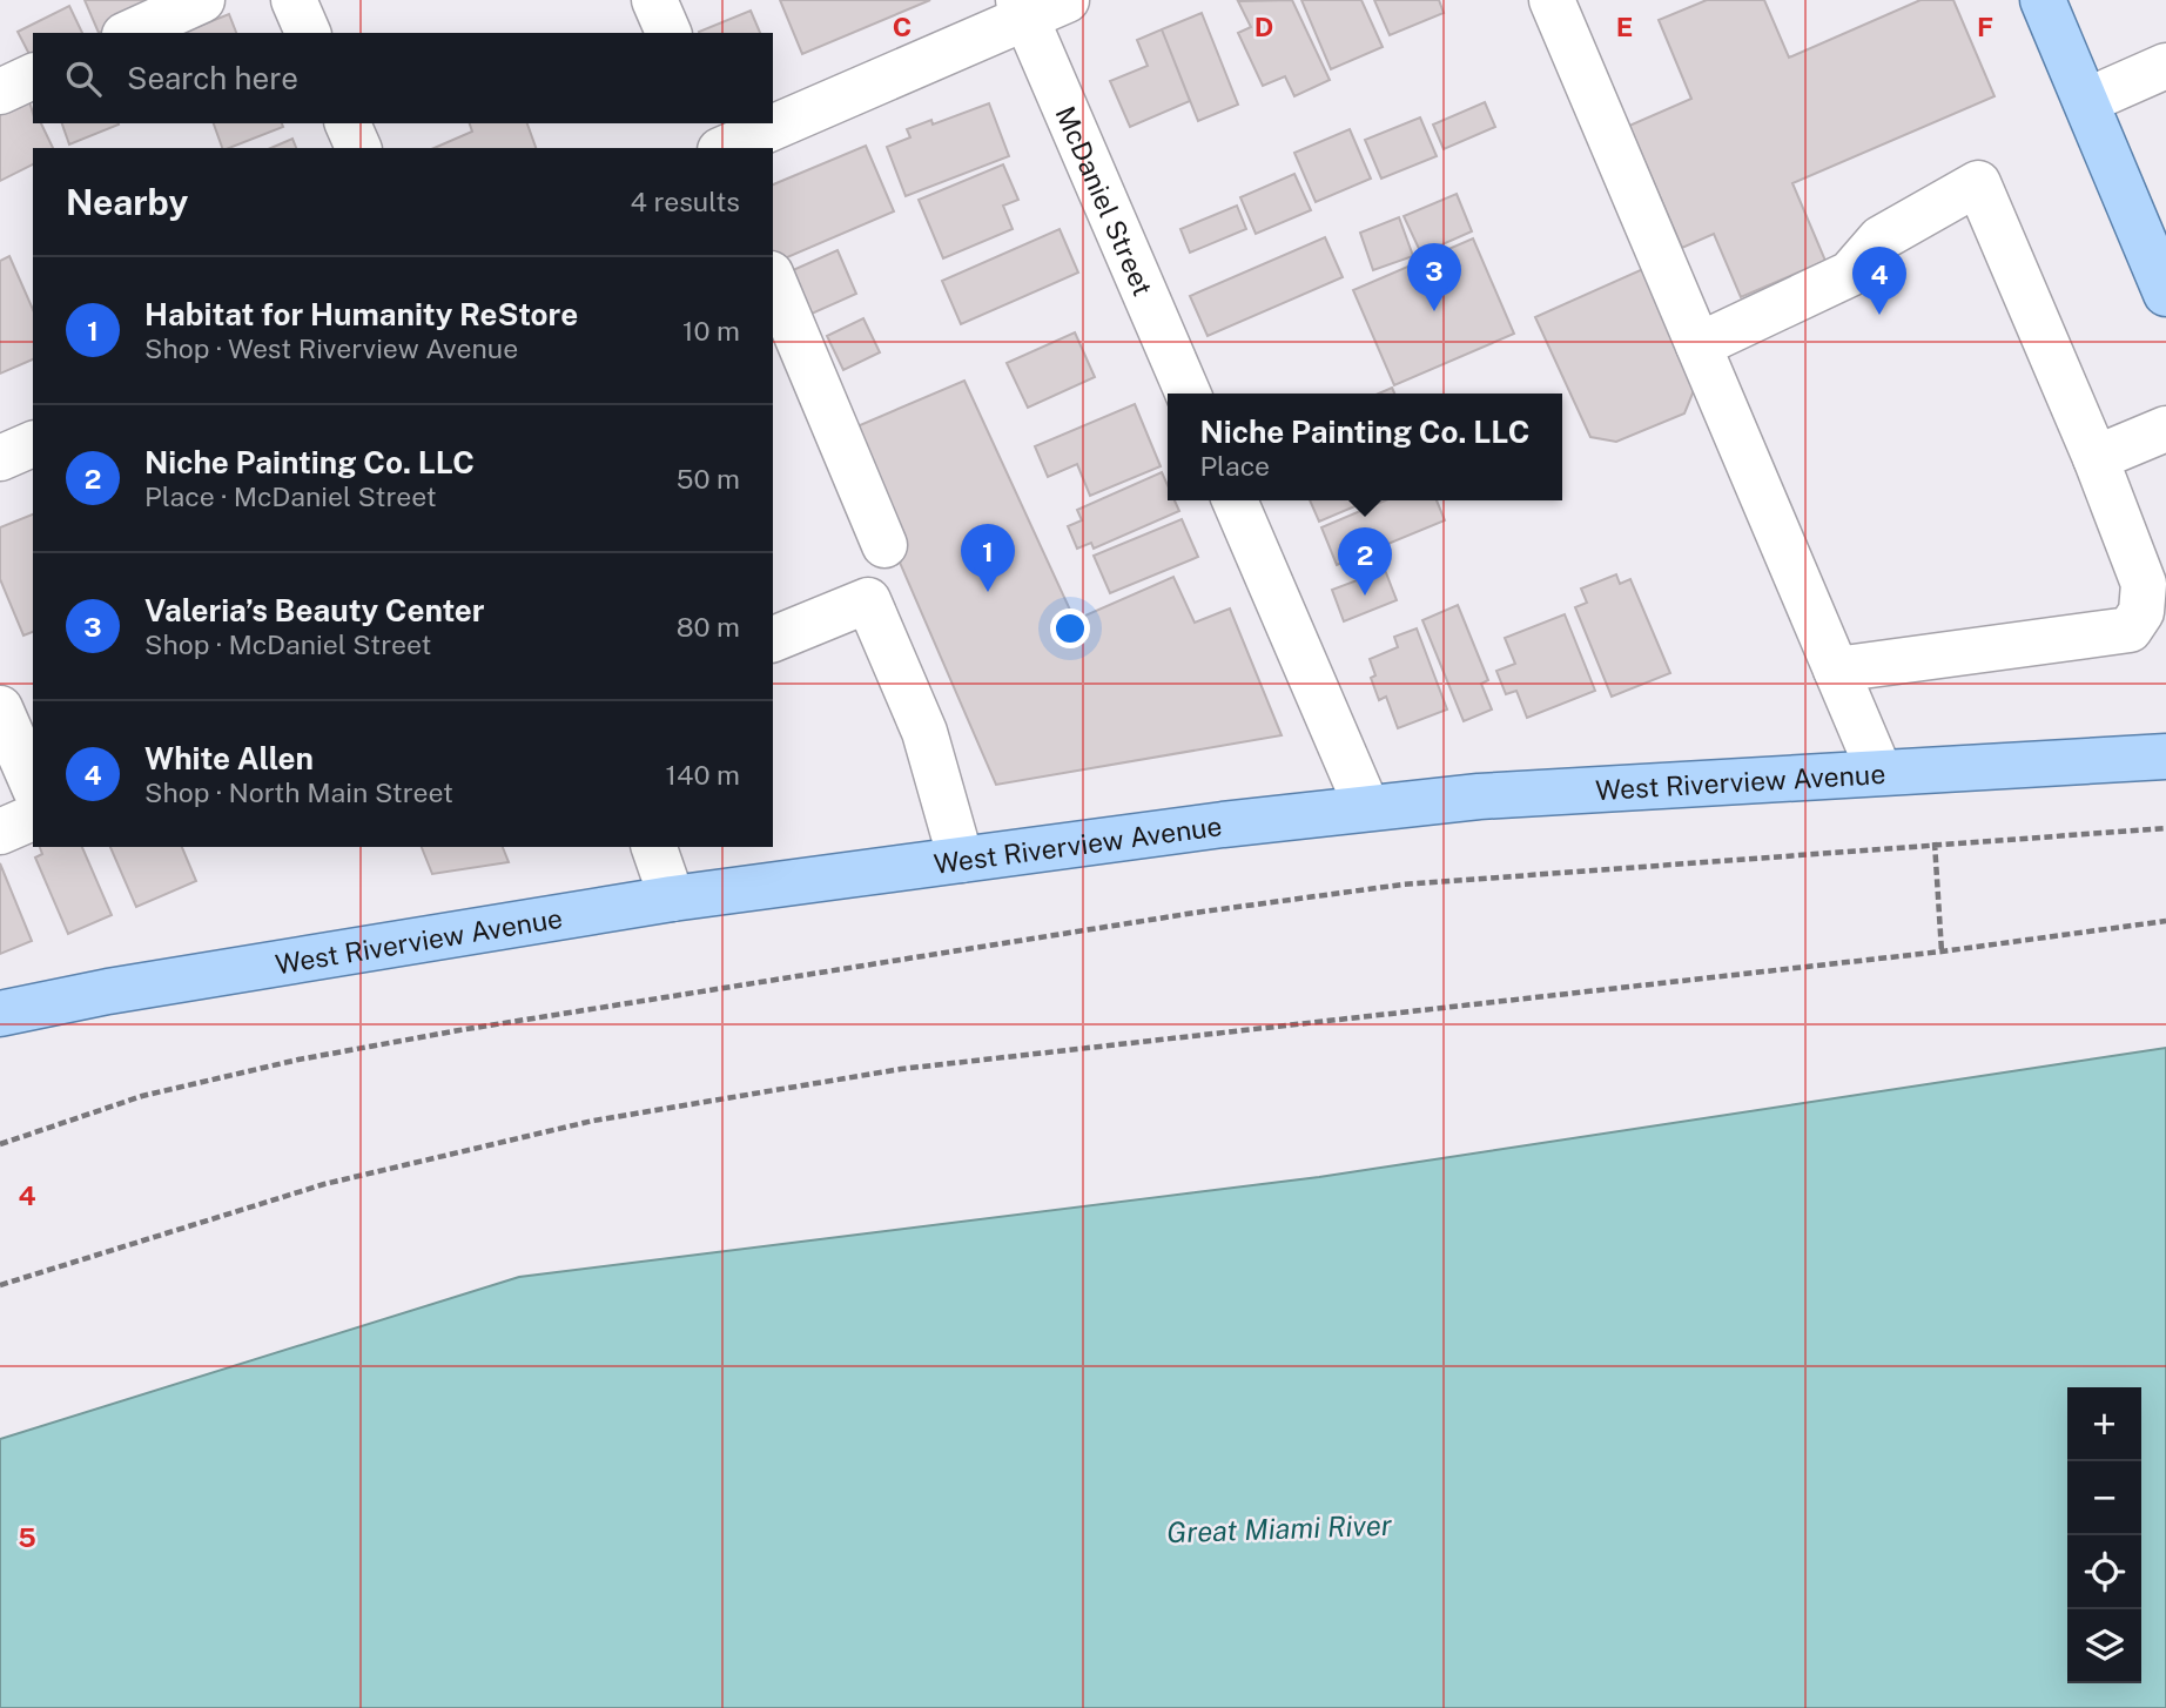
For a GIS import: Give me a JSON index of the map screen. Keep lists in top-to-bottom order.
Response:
{
  "streets": {
    "main road": ["West Riverview Avenue"],
    "street": ["McDaniel Street"]
  },
  "water": ["Great Miami River"],
  "page": {
    "search": "Search here",
    "heading": ["Nearby", "4 results"],
    "pins": [
      "3",
      "4",
      "1",
      "2"
    ],
    "list": [
      {
        "mark": "1",
        "name": "Habitat for Humanity ReStore",
        "note": "Shop · West Riverview Avenue",
        "value": "10 m"
      },
      {
        "mark": "2",
        "name": "Niche Painting Co. LLC",
        "note": "Place · McDaniel Street",
        "value": "50 m"
      },
      {
        "mark": "3",
        "name": "Valeria’s Beauty Center",
        "note": "Shop · McDaniel Street",
        "value": "80 m"
      },
      {
        "mark": "4",
        "name": "White Allen",
        "note": "Shop · North Main Street",
        "value": "140 m"
      }
    ],
    "popup": ["Niche Painting Co. LLC", "Place"],
    "map_buttons": ["+", "−"]
  },
  "grid": {
    "columns": [
      "C",
      "D",
      "E",
      "F"
    ],
    "rows": ["4", "5"]
  }
}
